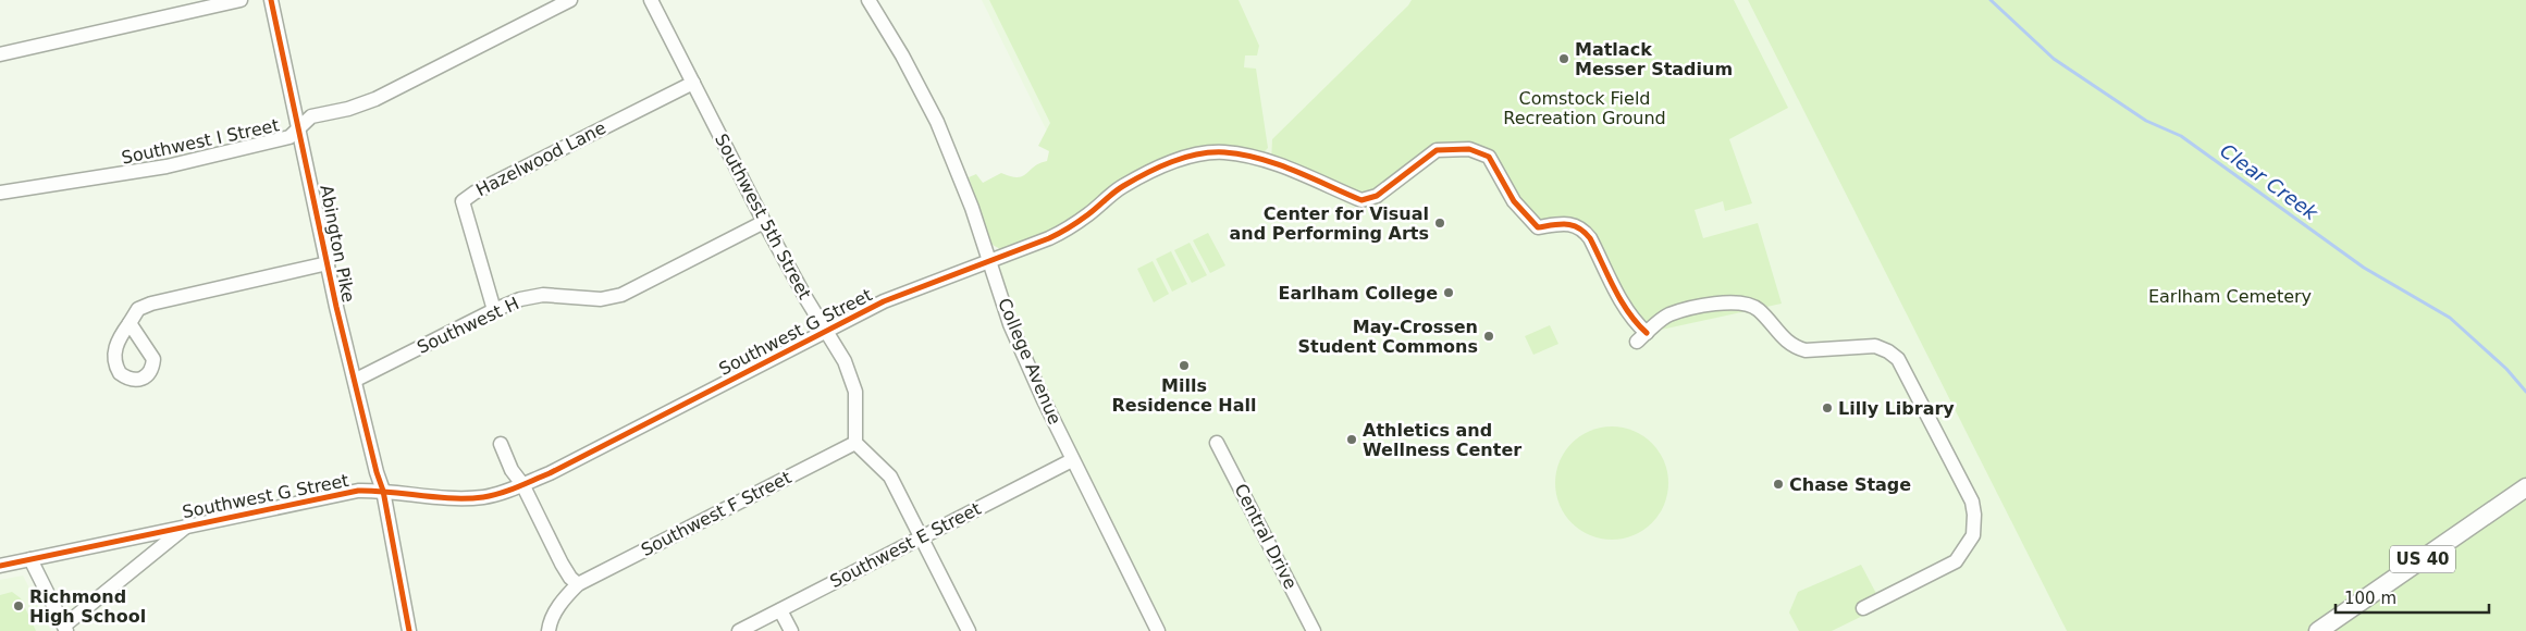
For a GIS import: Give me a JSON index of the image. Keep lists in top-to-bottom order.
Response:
{
  "streets": {
    "main road": ["US 40"],
    "street": [
      "Southwest I Street",
      "Hazelwood Lane",
      "Southwest 5th Street",
      "Abington Pike",
      "Southwest H",
      "Southwest G Street",
      "College Avenue",
      "Southwest F Street",
      "Central Drive",
      "Southwest E Street"
    ]
  },
  "crossings": [
    ["Southwest I Street", "Abington Pike"],
    ["Hazelwood Lane", "Southwest 5th Street"],
    ["Hazelwood Lane", "Southwest H"],
    ["Southwest 5th Street", "Southwest H"],
    ["Southwest 5th Street", "Southwest G Street"],
    ["Southwest 5th Street", "Southwest F Street"],
    ["Abington Pike", "Southwest H"],
    ["Abington Pike", "Southwest G Street"],
    ["Southwest G Street", "College Avenue"],
    ["College Avenue", "Southwest E Street"]
  ],
  "water": ["Clear Creek"],
  "parks": ["Comstock Field Recreation Ground", "Earlham Cemetery"],
  "places": [
    "Matlack Messer Stadium",
    "Center for Visual and Performing Arts",
    "Earlham College",
    "May-Crossen Student Commons",
    "Mills Residence Hall",
    "Lilly Library",
    "Athletics and Wellness Center",
    "Chase Stage",
    "Richmond High School"
  ],
  "scale_bar": "100 m"
}
